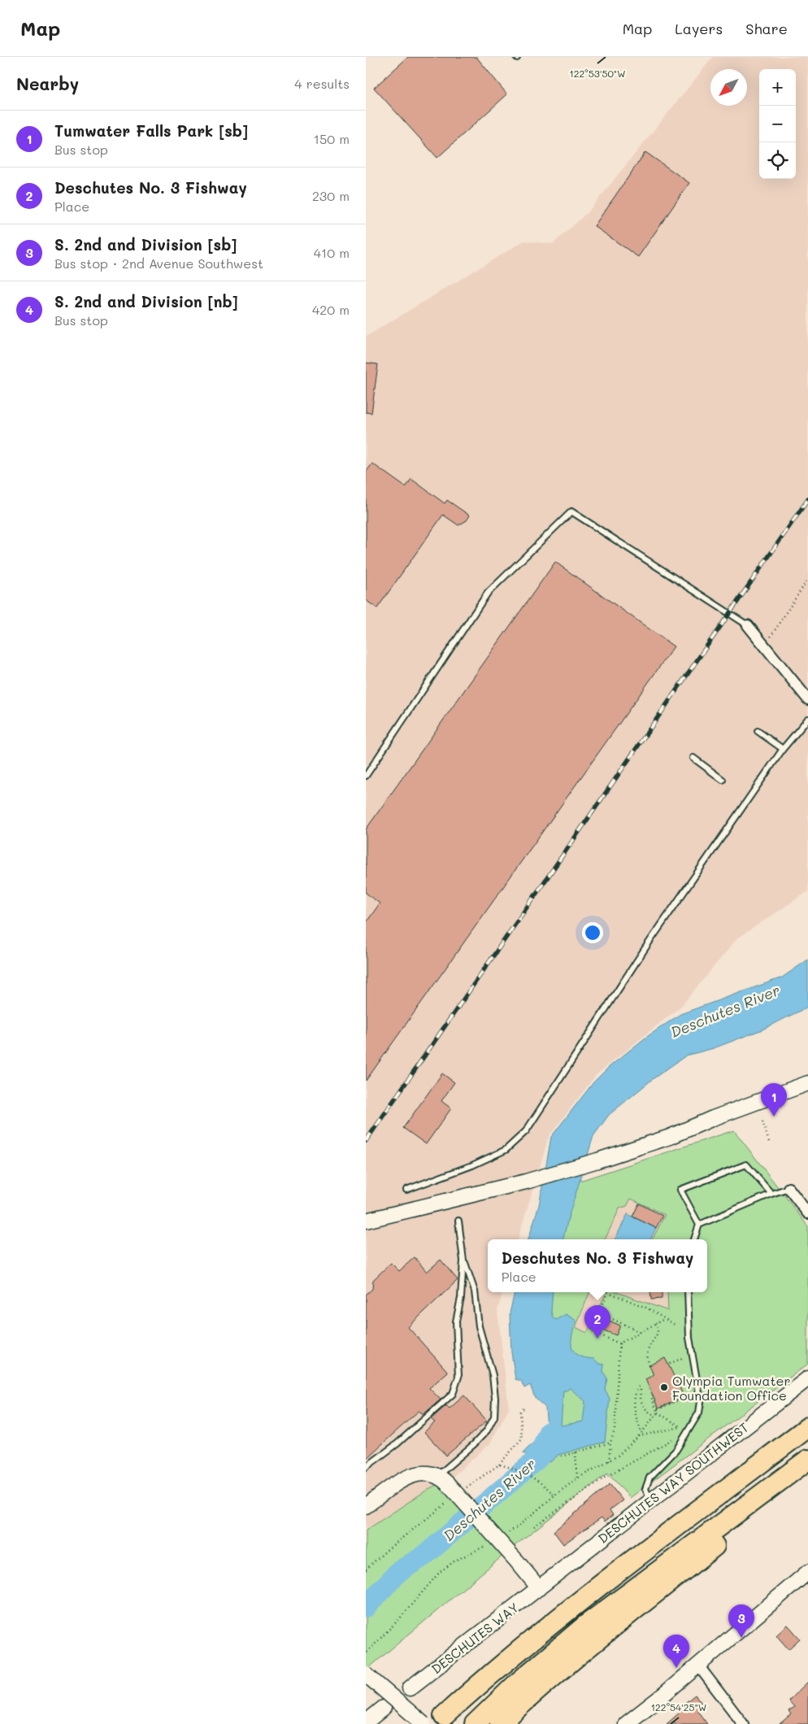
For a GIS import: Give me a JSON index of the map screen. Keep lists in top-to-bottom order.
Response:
{
  "streets": {
    "main road": ["DESCHUTES WAY SOUTHWEST", "DESCHUTES WAY"]
  },
  "crossings": [
    ["DESCHUTES WAY SOUTHWEST", "DESCHUTES WAY"]
  ],
  "water": ["Deschutes River"],
  "places": ["Olympia Tumwater Foundation Office"],
  "north": "bottom left",
  "page": {
    "header": "Map",
    "nav": ["Map", "Layers", "Share"],
    "heading": ["Nearby", "4 results"],
    "map_buttons": ["+", "−"],
    "list": [
      {
        "mark": "1",
        "name": "Tumwater Falls Park [sb]",
        "note": "Bus stop",
        "value": "150 m"
      },
      {
        "mark": "2",
        "name": "Deschutes No. 3 Fishway",
        "note": "Place",
        "value": "230 m"
      },
      {
        "mark": "3",
        "name": "S. 2nd and Division [sb]",
        "note": "Bus stop · 2nd Avenue Southwest",
        "value": "410 m"
      },
      {
        "mark": "4",
        "name": "S. 2nd and Division [nb]",
        "note": "Bus stop",
        "value": "420 m"
      }
    ],
    "pins": [
      "1",
      "2",
      "3",
      "4"
    ],
    "popup": ["Deschutes No. 3 Fishway", "Place"]
  },
  "coordinates": ["122°53'50\"W", "122°54'25\"W"]
}
